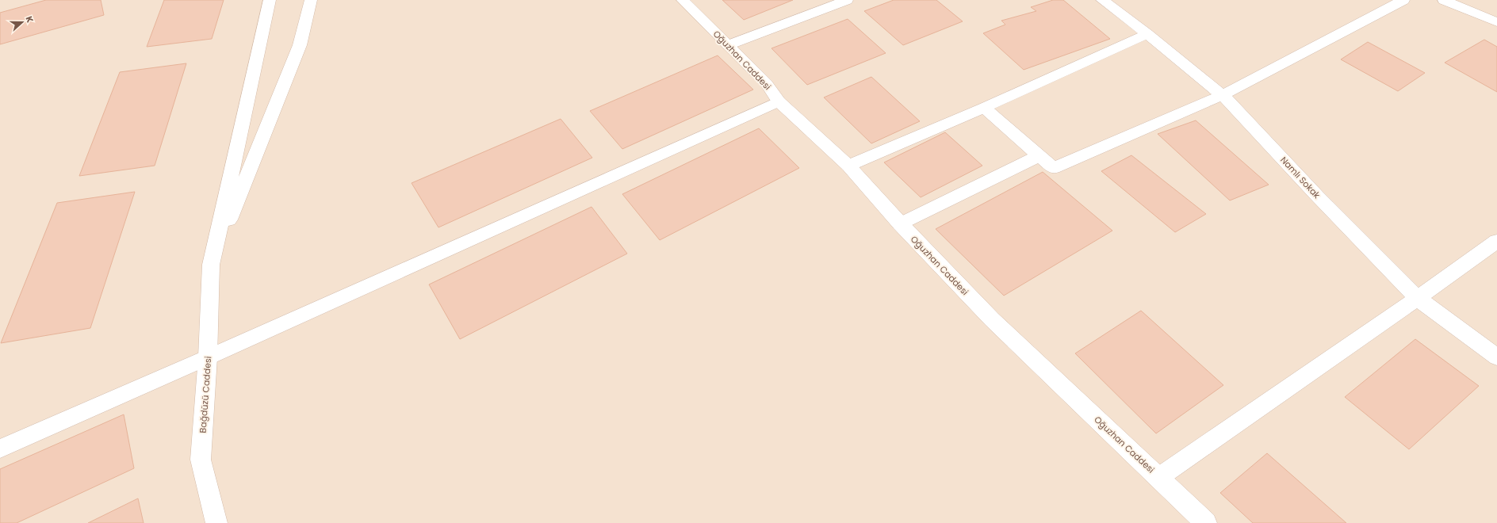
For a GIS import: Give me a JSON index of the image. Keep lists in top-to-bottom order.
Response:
{
  "streets": {
    "street": ["Oğuzhan Caddesi", "Namlı Sokak", "Bağdüzü Caddesi"]
  },
  "north": "right"
}
